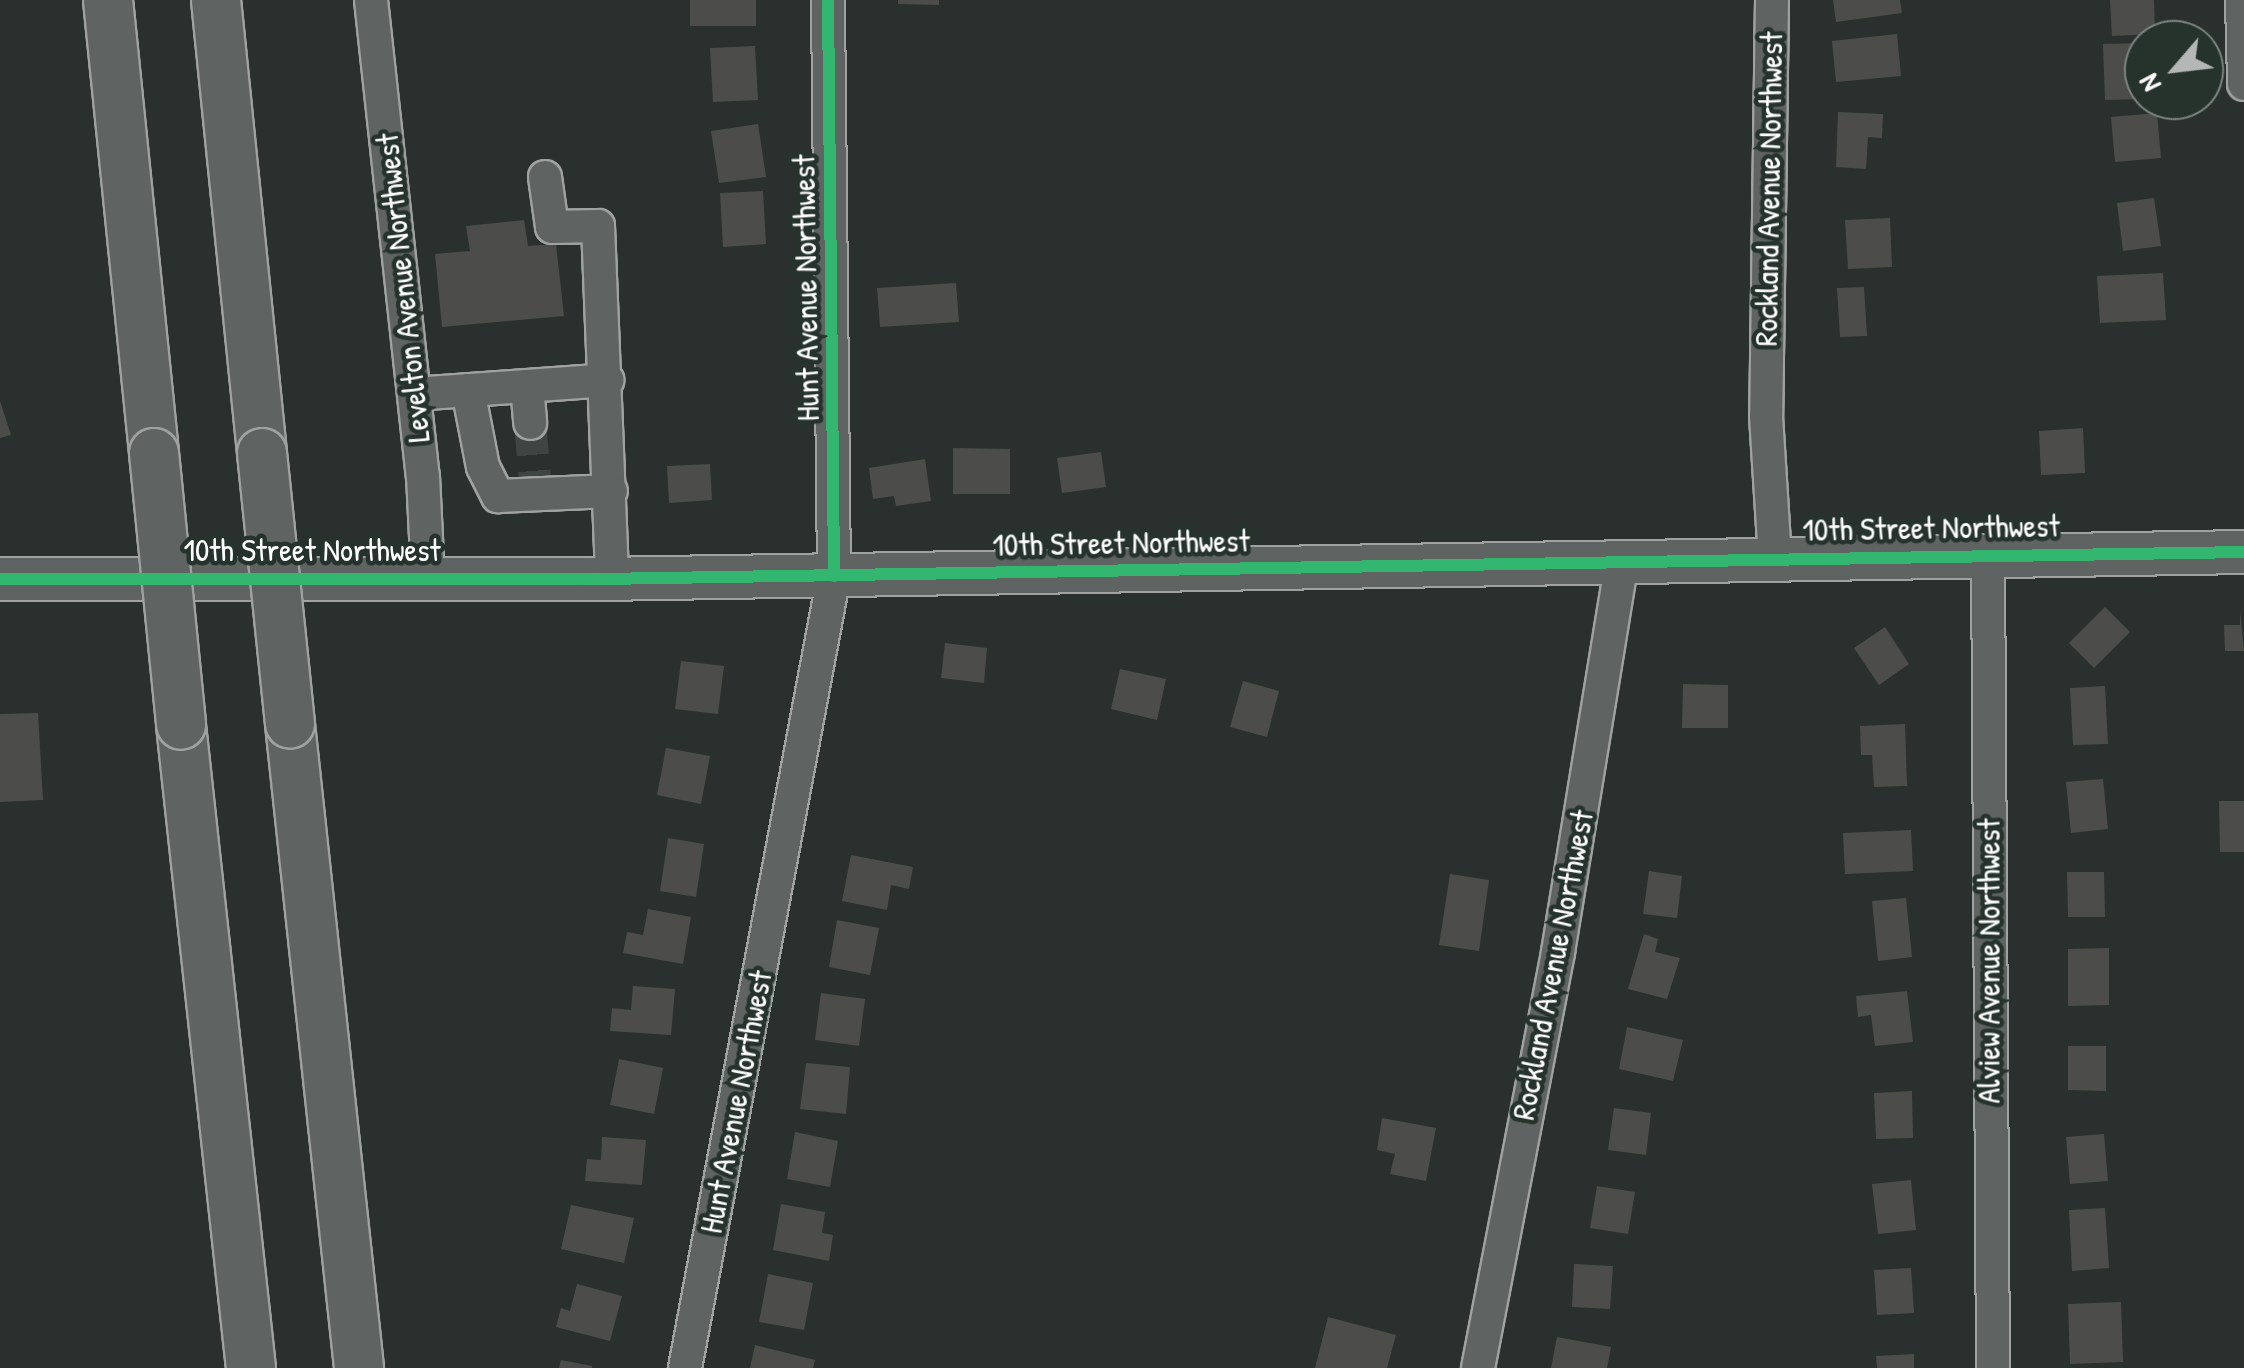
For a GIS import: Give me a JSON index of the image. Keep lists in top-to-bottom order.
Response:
{
  "streets": {
    "main road": ["10th Street Northwest"],
    "street": [
      "Rockland Avenue Northwest",
      "Levelton Avenue Northwest",
      "Hunt Avenue Northwest",
      "Alview Avenue Northwest"
    ]
  },
  "crossings": [
    ["Rockland Avenue Northwest", "10th Street Northwest"],
    ["Levelton Avenue Northwest", "10th Street Northwest"],
    ["Hunt Avenue Northwest", "10th Street Northwest"],
    ["10th Street Northwest", "Alview Avenue Northwest"]
  ],
  "north": "bottom left"
}
